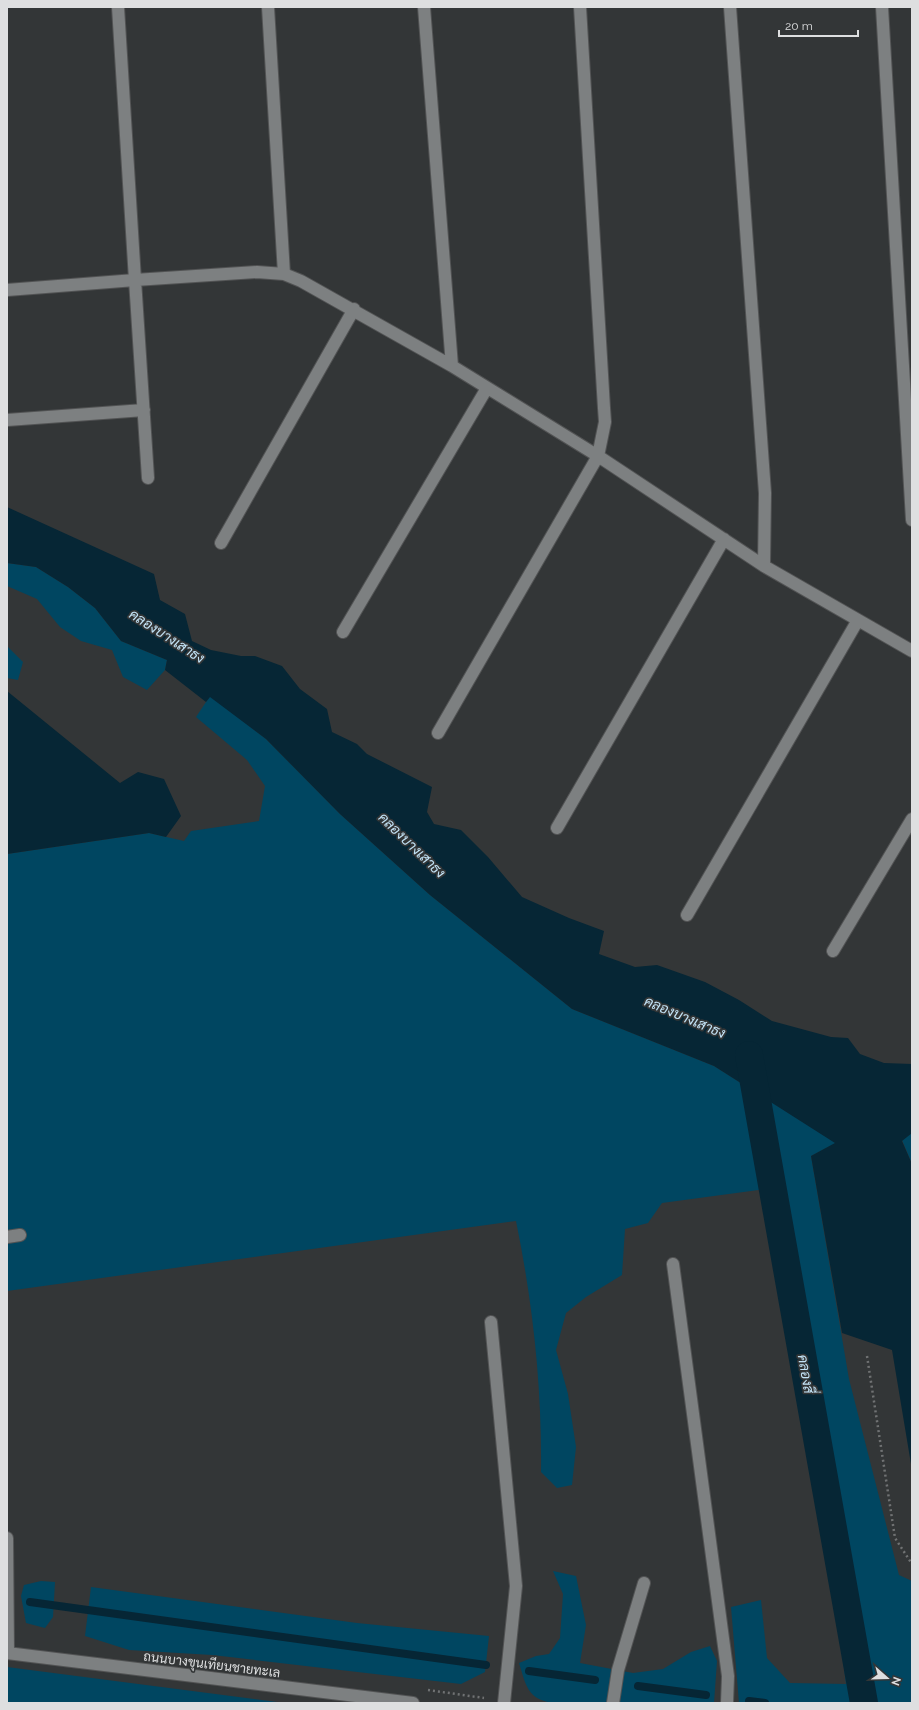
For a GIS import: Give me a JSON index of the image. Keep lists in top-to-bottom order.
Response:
{
  "streets": {
    "street": ["ถนนบางขุนเทียนชายทะเล"]
  },
  "water": ["คลองบางเสาธง", "คลองสี่"],
  "scale_bar": "20 m",
  "north": "right"
}
